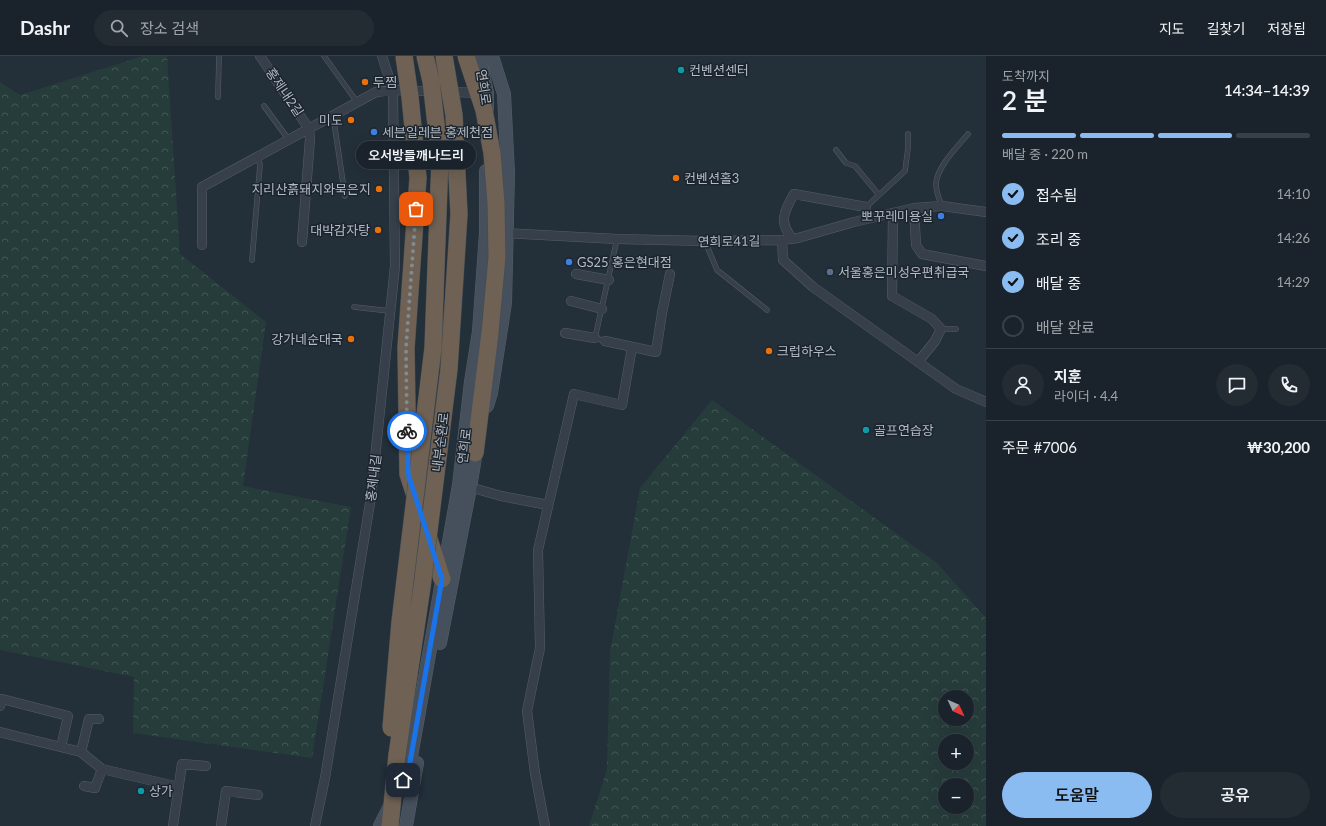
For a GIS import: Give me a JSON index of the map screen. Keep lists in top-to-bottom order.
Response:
{
  "streets": {
    "highway": ["내부순환로"],
    "main road": ["연희로"],
    "street": ["홍제내2길", "연희로41길", "홍제내길"]
  },
  "crossings": [
    ["연희로", "연희로41길"],
    ["연희로", "내부순환로"]
  ],
  "places": [
    "컨벤션센터",
    "두찜",
    "미도",
    "세븐일레븐 홍제천점",
    "컨벤션홀3",
    "지리산흙돼지와묵은지",
    "오서방들깨나드리",
    "뽀꾸레미용실",
    "대박감자탕",
    "GS25 홍은현대점",
    "서울홍은미성우편취급국",
    "강가네순대국",
    "크럽하우스",
    "골프연습장",
    "상가"
  ],
  "north": "bottom right",
  "page": {
    "header": "Dashr",
    "search": "장소 검색",
    "nav": ["지도", "길찾기", "저장됨"],
    "heading": ["2 분", "도착까지", "14:34–14:39"],
    "panel": [
      "지훈",
      "라이더 · 4.4",
      "주문 #7006",
      "₩30,200"
    ],
    "bar": "배달 중 · 220 m",
    "bubble": "오서방들깨나드리",
    "list": [
      ["접수됨", "14:10"],
      ["조리 중", "14:26"],
      ["배달 중", "14:29"],
      "배달 완료"
    ],
    "map_buttons": ["+", "−"],
    "buttons": ["도움말", "공유"]
  }
}
